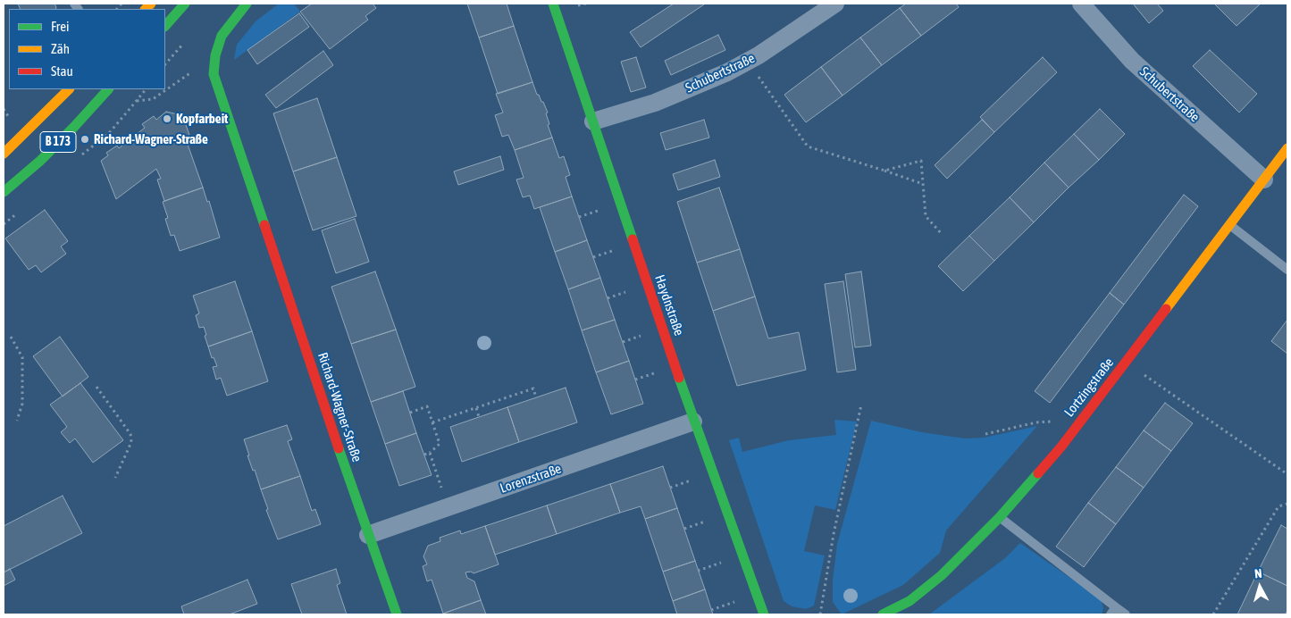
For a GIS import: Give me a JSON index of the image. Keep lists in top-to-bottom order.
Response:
{
  "streets": {
    "street": [
      "Schubertstraße",
      "B 173",
      "Haydnstraße",
      "Lortzingstraße",
      "Richard-Wagner-Straße",
      "Lorenzstraße"
    ]
  },
  "crossings": [
    ["Schubertstraße", "Haydnstraße"],
    ["Schubertstraße", "Lortzingstraße"],
    ["Haydnstraße", "Lorenzstraße"],
    ["Richard-Wagner-Straße", "Lorenzstraße"]
  ],
  "places": ["Kopfarbeit", "Richard-Wagner-Straße"],
  "legend": ["Frei", "Zäh", "Stau"],
  "north": "top"
}
